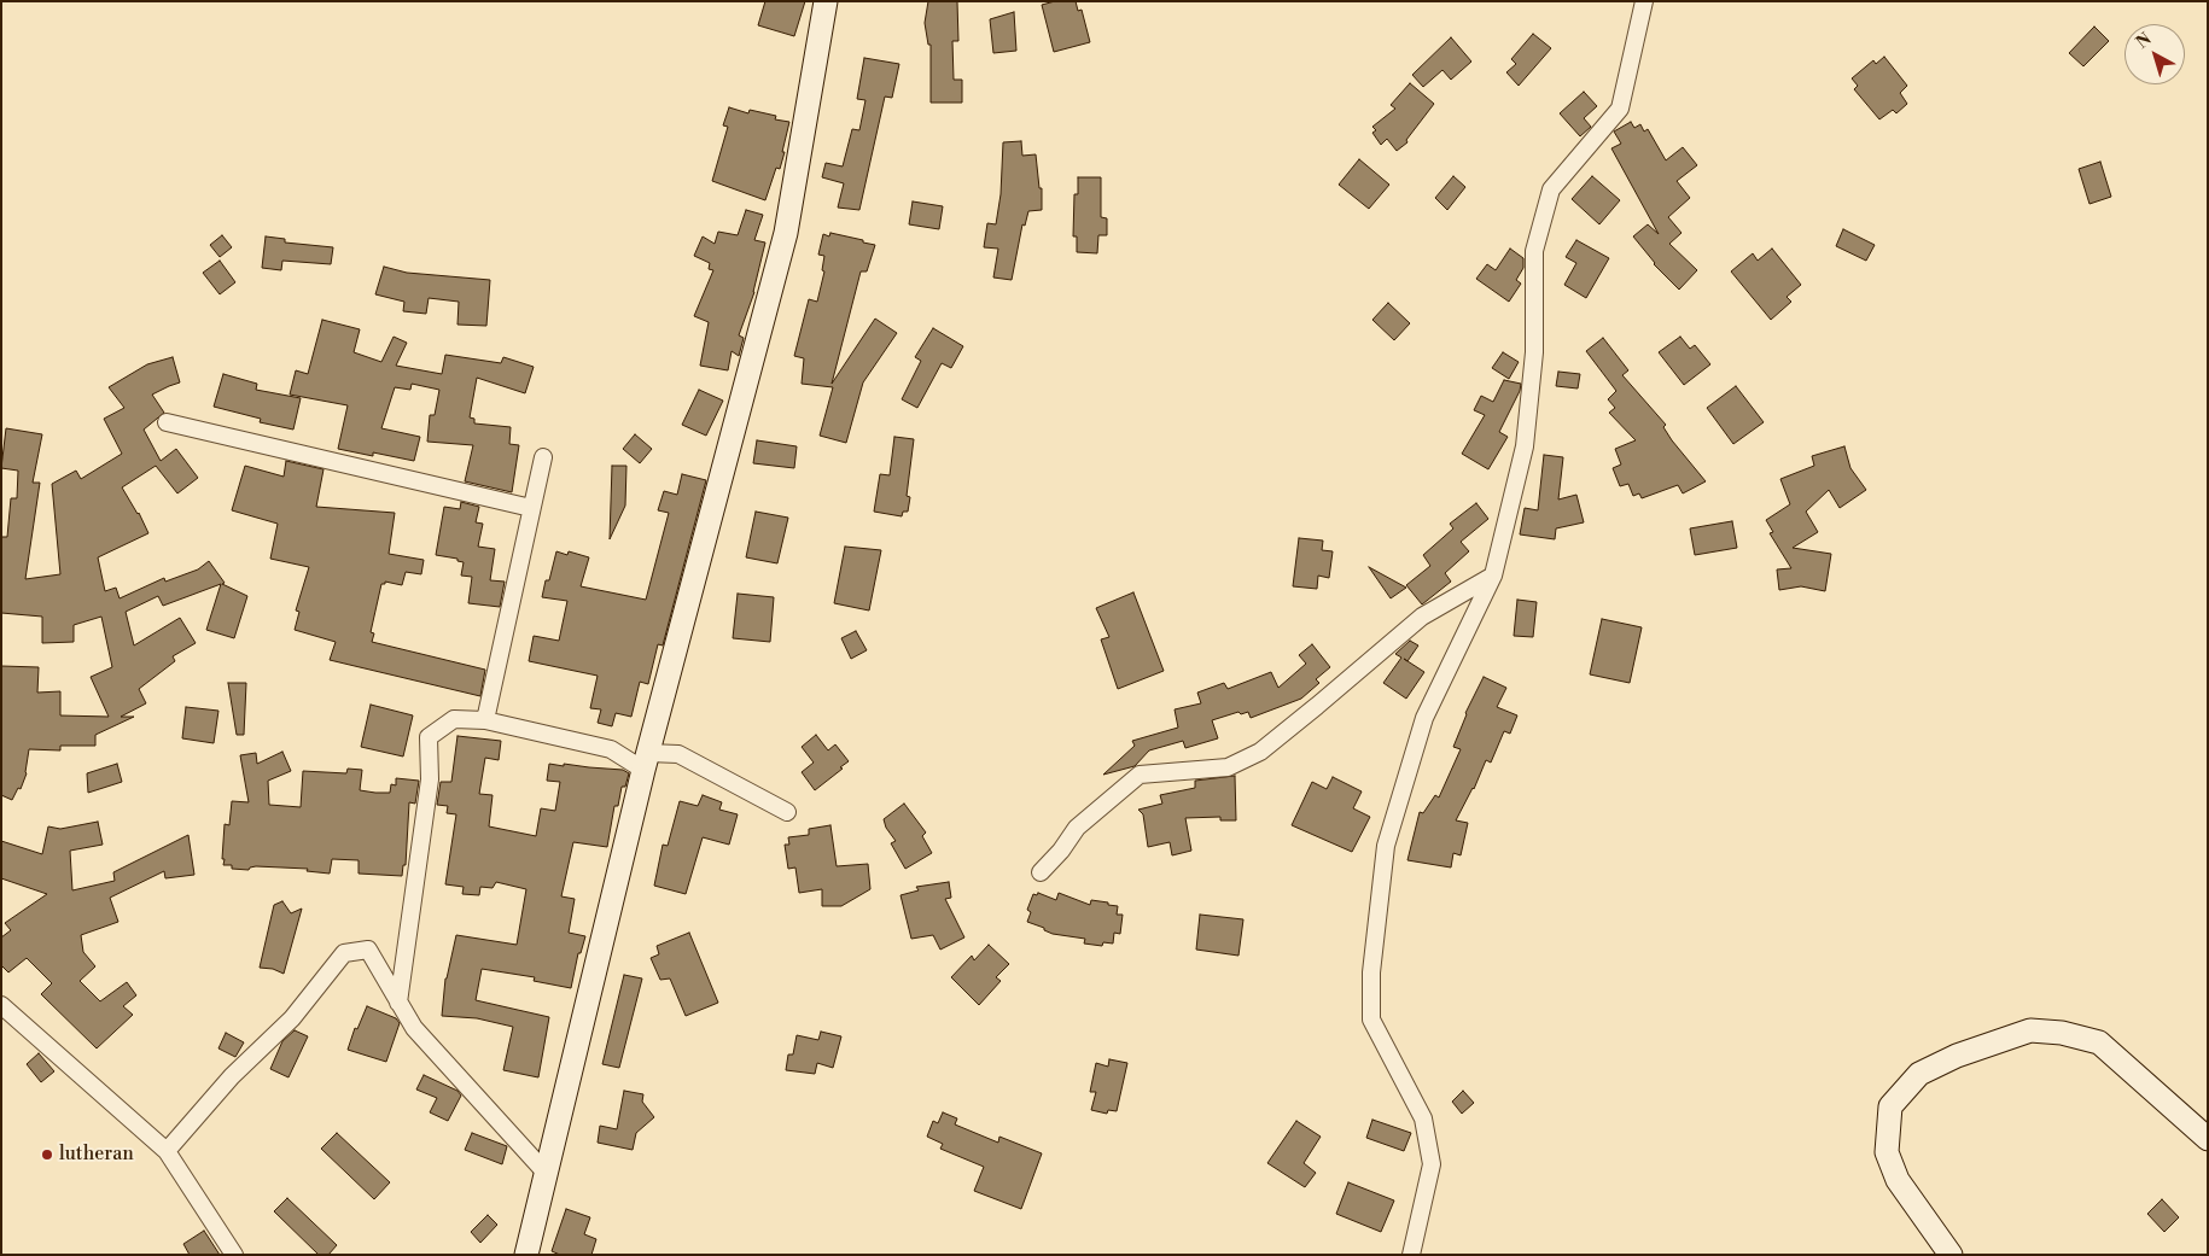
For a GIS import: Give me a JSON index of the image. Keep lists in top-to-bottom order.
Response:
{
  "places": ["lutheran"],
  "north": "top left"
}
